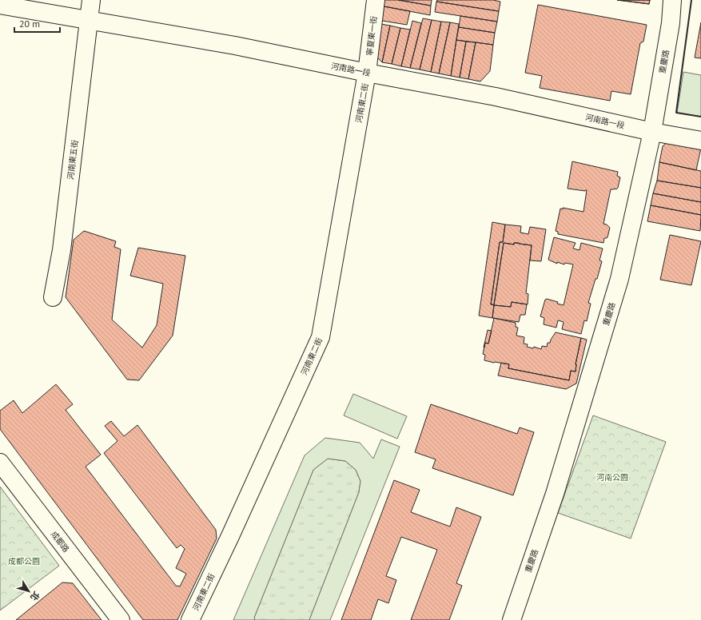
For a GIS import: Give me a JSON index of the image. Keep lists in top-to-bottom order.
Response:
{
  "streets": {
    "street": [
      "寧夏東一街",
      "重慶路",
      "河南路一段",
      "河南東二街",
      "河南東五街",
      "成都路"
    ]
  },
  "crossings": [
    ["寧夏東一街", "河南路一段"],
    ["寧夏東一街", "河南東二街"],
    ["重慶路", "河南路一段"],
    ["河南路一段", "河南東二街"],
    ["河南路一段", "河南東五街"]
  ],
  "parks": ["河南公園", "成都公園"],
  "scale_bar": "20 m",
  "north": "bottom right"
}
